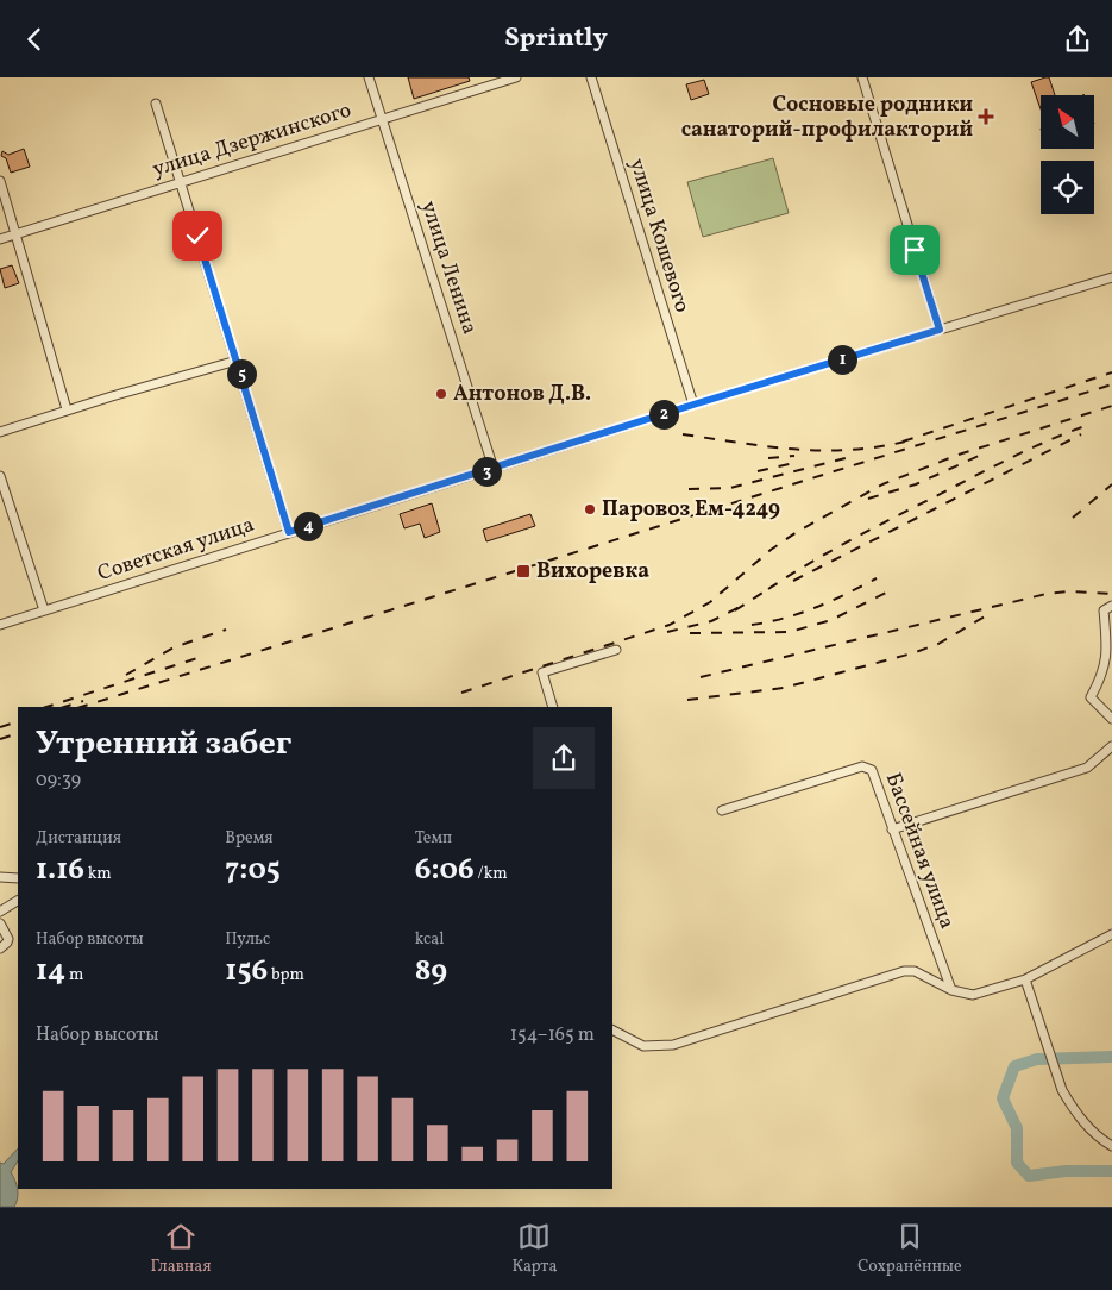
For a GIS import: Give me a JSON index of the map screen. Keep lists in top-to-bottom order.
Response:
{
  "streets": {
    "street": [
      "улица Дзержинского",
      "улица Кошевого",
      "улица Ленина",
      "Советская улица",
      "Бассейная улица"
    ]
  },
  "crossings": [
    ["улица Дзержинского", "улица Ленина"],
    ["улица Кошевого", "Советская улица"],
    ["улица Ленина", "Советская улица"]
  ],
  "places": {
    "health": ["Сосновые родники санаторий-профилакторий"],
    "other": ["Антонов Д.В.", "Паровоз Ем-4249"],
    "transit": ["Вихоревка"]
  },
  "north": "top left",
  "page": {
    "header": "Sprintly",
    "pins": [
      "1",
      "5",
      "2",
      "3",
      "4"
    ],
    "heading": ["Утренний забег", "09:39"],
    "stats": [
      ["Дистанция", "1.16 km"],
      ["Время", "7:05"],
      ["Темп", "6:06 /km"],
      ["Набор высоты", "14 m"],
      ["Пульс", "156 bpm"],
      ["kcal", "89"]
    ],
    "chart": ["Набор высоты", "154–165 m"],
    "tabs": ["Главная", "Карта", "Сохранённые"]
  }
}
